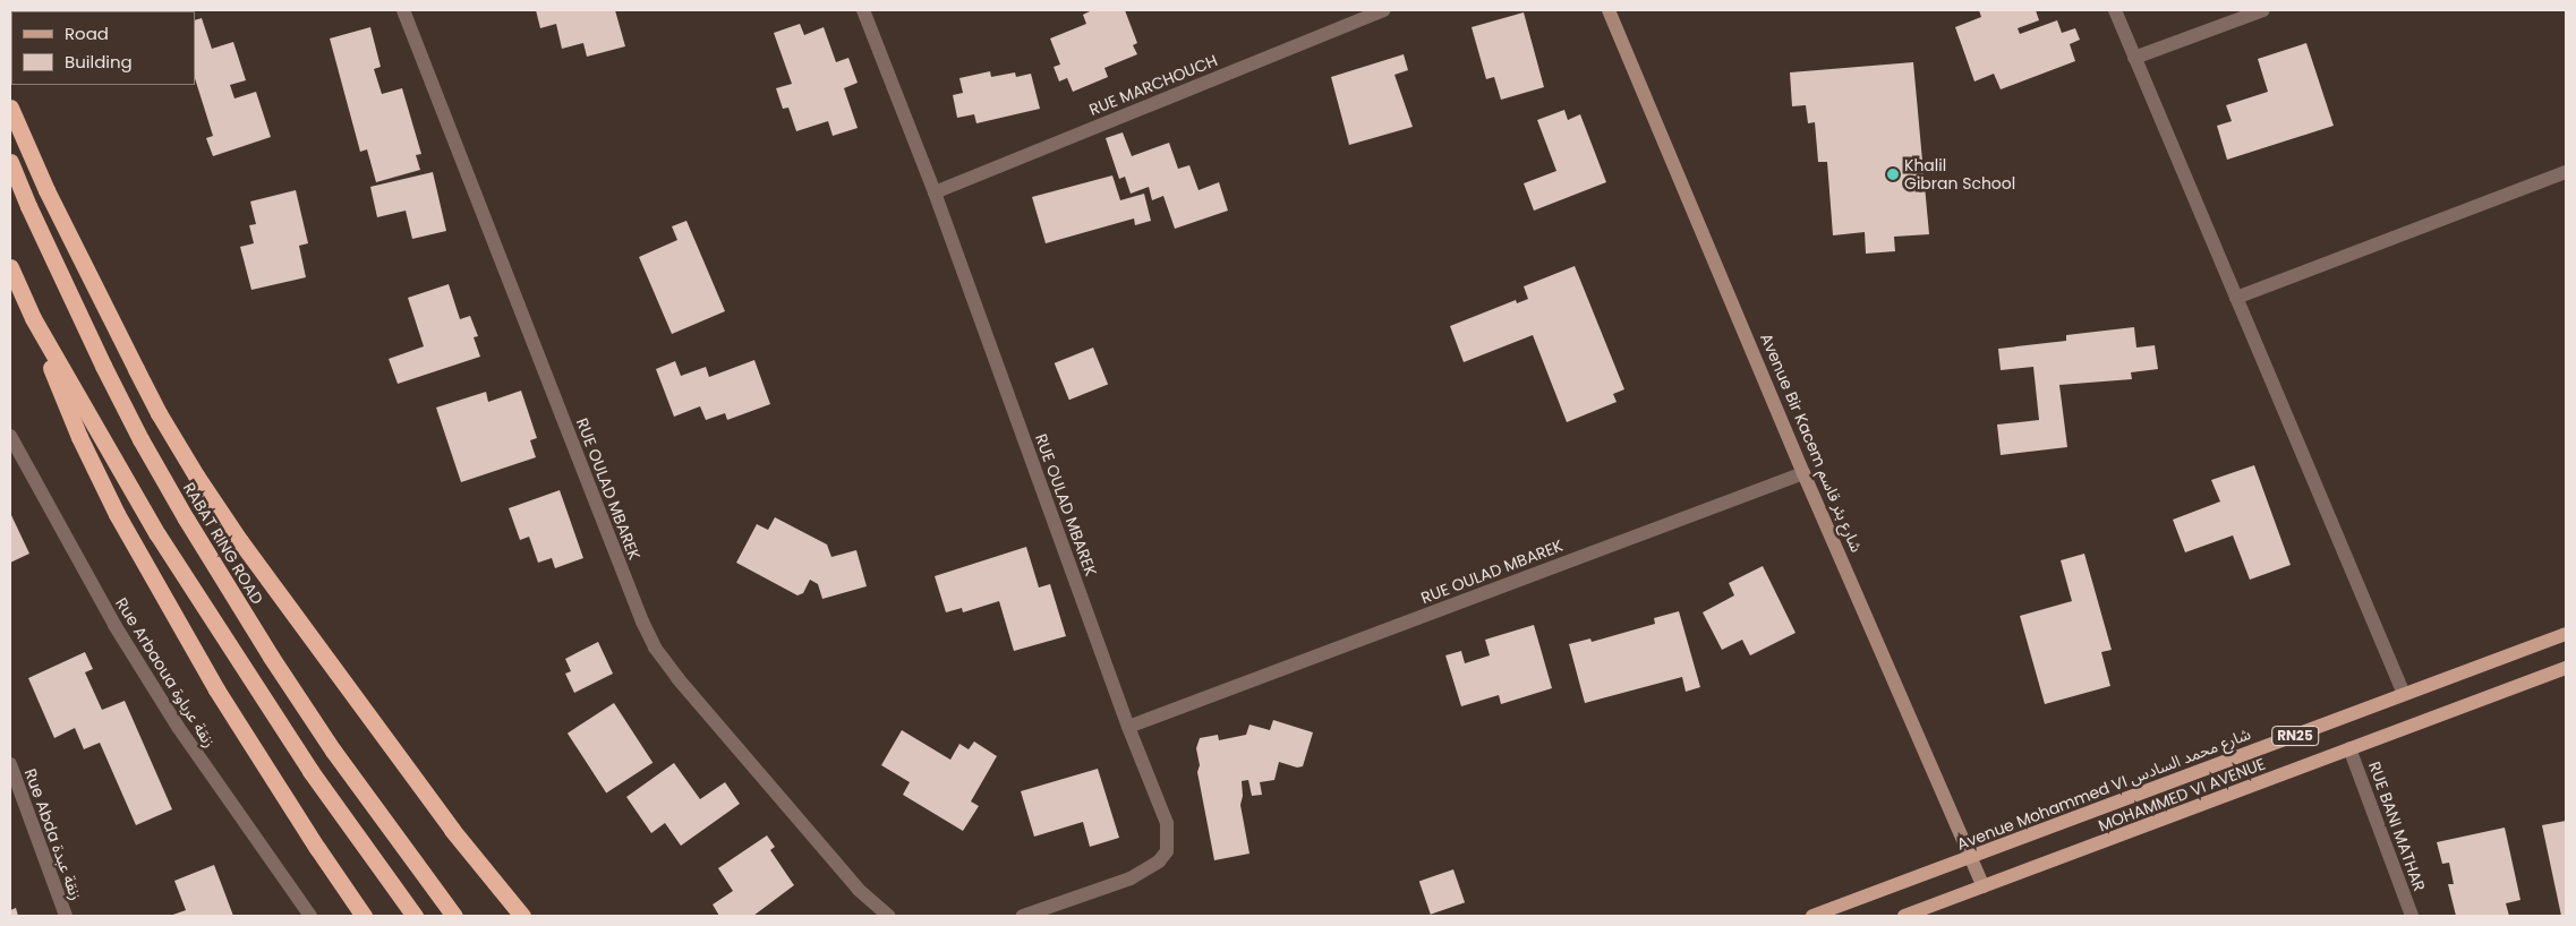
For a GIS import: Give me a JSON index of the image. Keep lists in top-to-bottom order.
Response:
{
  "streets": {
    "highway": ["RABAT RING ROAD"],
    "main road": ["RN25", "Avenue Mohammed VI شارع محمد السادس", "MOHAMMED VI AVENUE"],
    "street": [
      "RUE MARCHOUCH",
      "Avenue Bir Kacem شارع بئر قاسم",
      "RUE OULAD MBAREK",
      "Rue Arbaoua زنقة عرباوة",
      "RUE BANI MATHAR",
      "Rue Abda زنقة عبدة"
    ]
  },
  "crossings": [
    ["RUE MARCHOUCH", "RUE OULAD MBAREK"],
    ["Avenue Bir Kacem شارع بئر قاسم", "RUE OULAD MBAREK"],
    ["Avenue Bir Kacem شارع بئر قاسم", "Avenue Mohammed VI شارع محمد السادس"],
    ["Avenue Bir Kacem شارع بئر قاسم", "MOHAMMED VI AVENUE"],
    ["MOHAMMED VI AVENUE", "RUE BANI MATHAR"]
  ],
  "places": ["Khalil Gibran School"],
  "legend": ["Road", "Building"]
}
